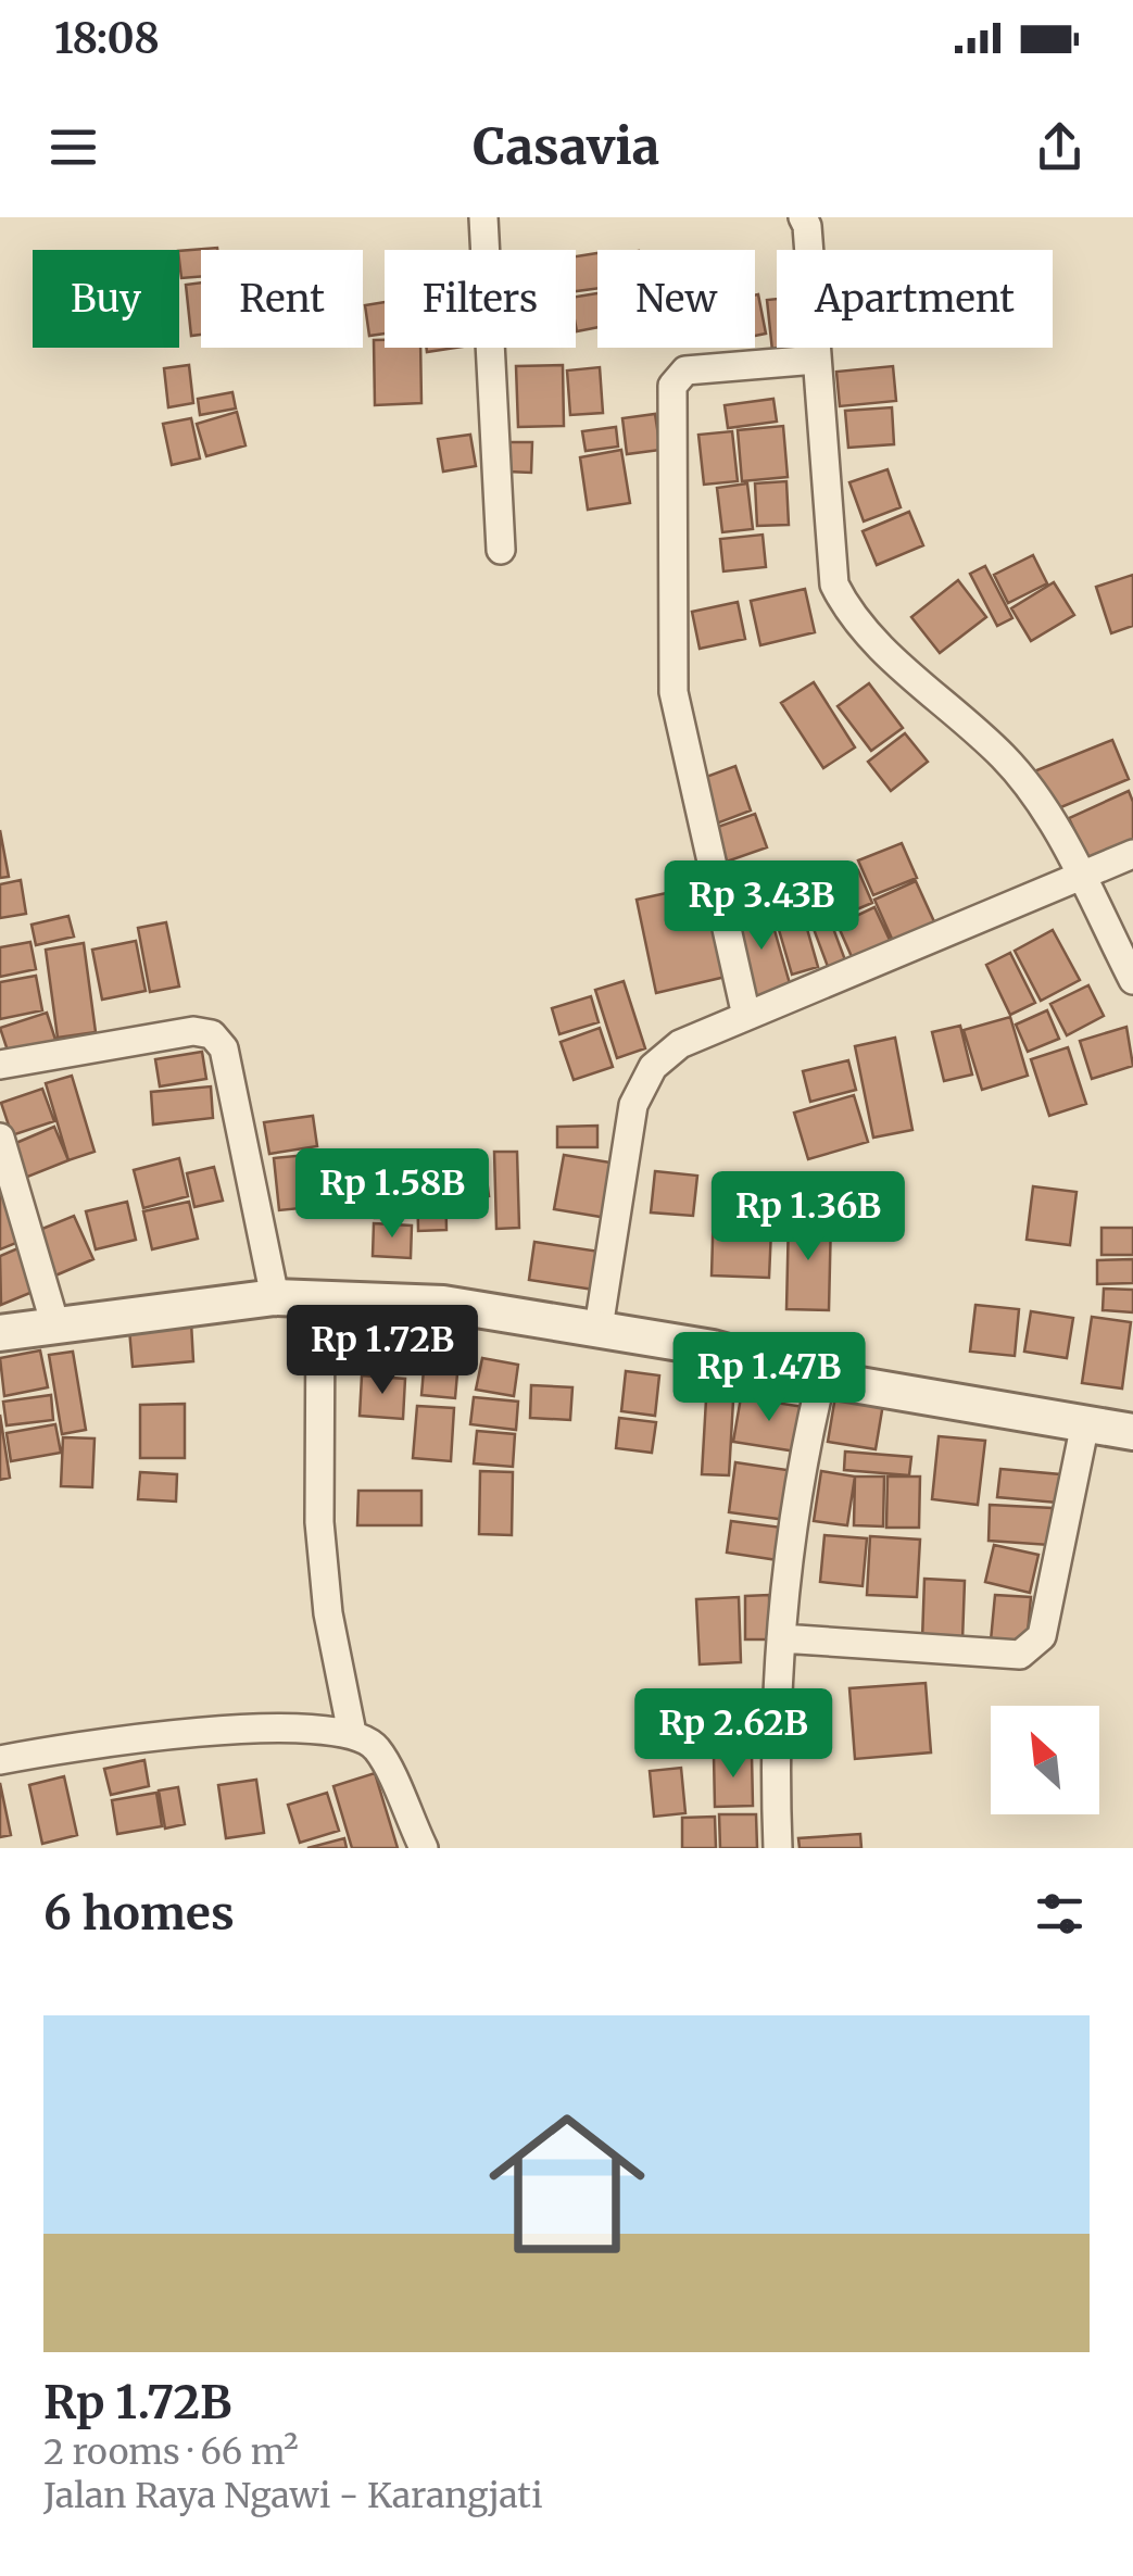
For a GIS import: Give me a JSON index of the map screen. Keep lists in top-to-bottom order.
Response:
{
  "north": "top left",
  "page": {
    "status": "18:08",
    "header": "Casavia",
    "chip": [
      "Buy",
      "Rent",
      "Filters",
      "New",
      "Apartment"
    ],
    "price": [
      "Rp 3.43B",
      "Rp 1.58B",
      "Rp 1.36B",
      "Rp 1.72B",
      "Rp 1.47B",
      "Rp 2.62B"
    ],
    "heading": "6 homes",
    "list": [
      {
        "name": "Rp 1.72B",
        "note": "2 rooms · 66 m² · Jalan Raya Ngawi - Karangjati"
      }
    ]
  }
}
